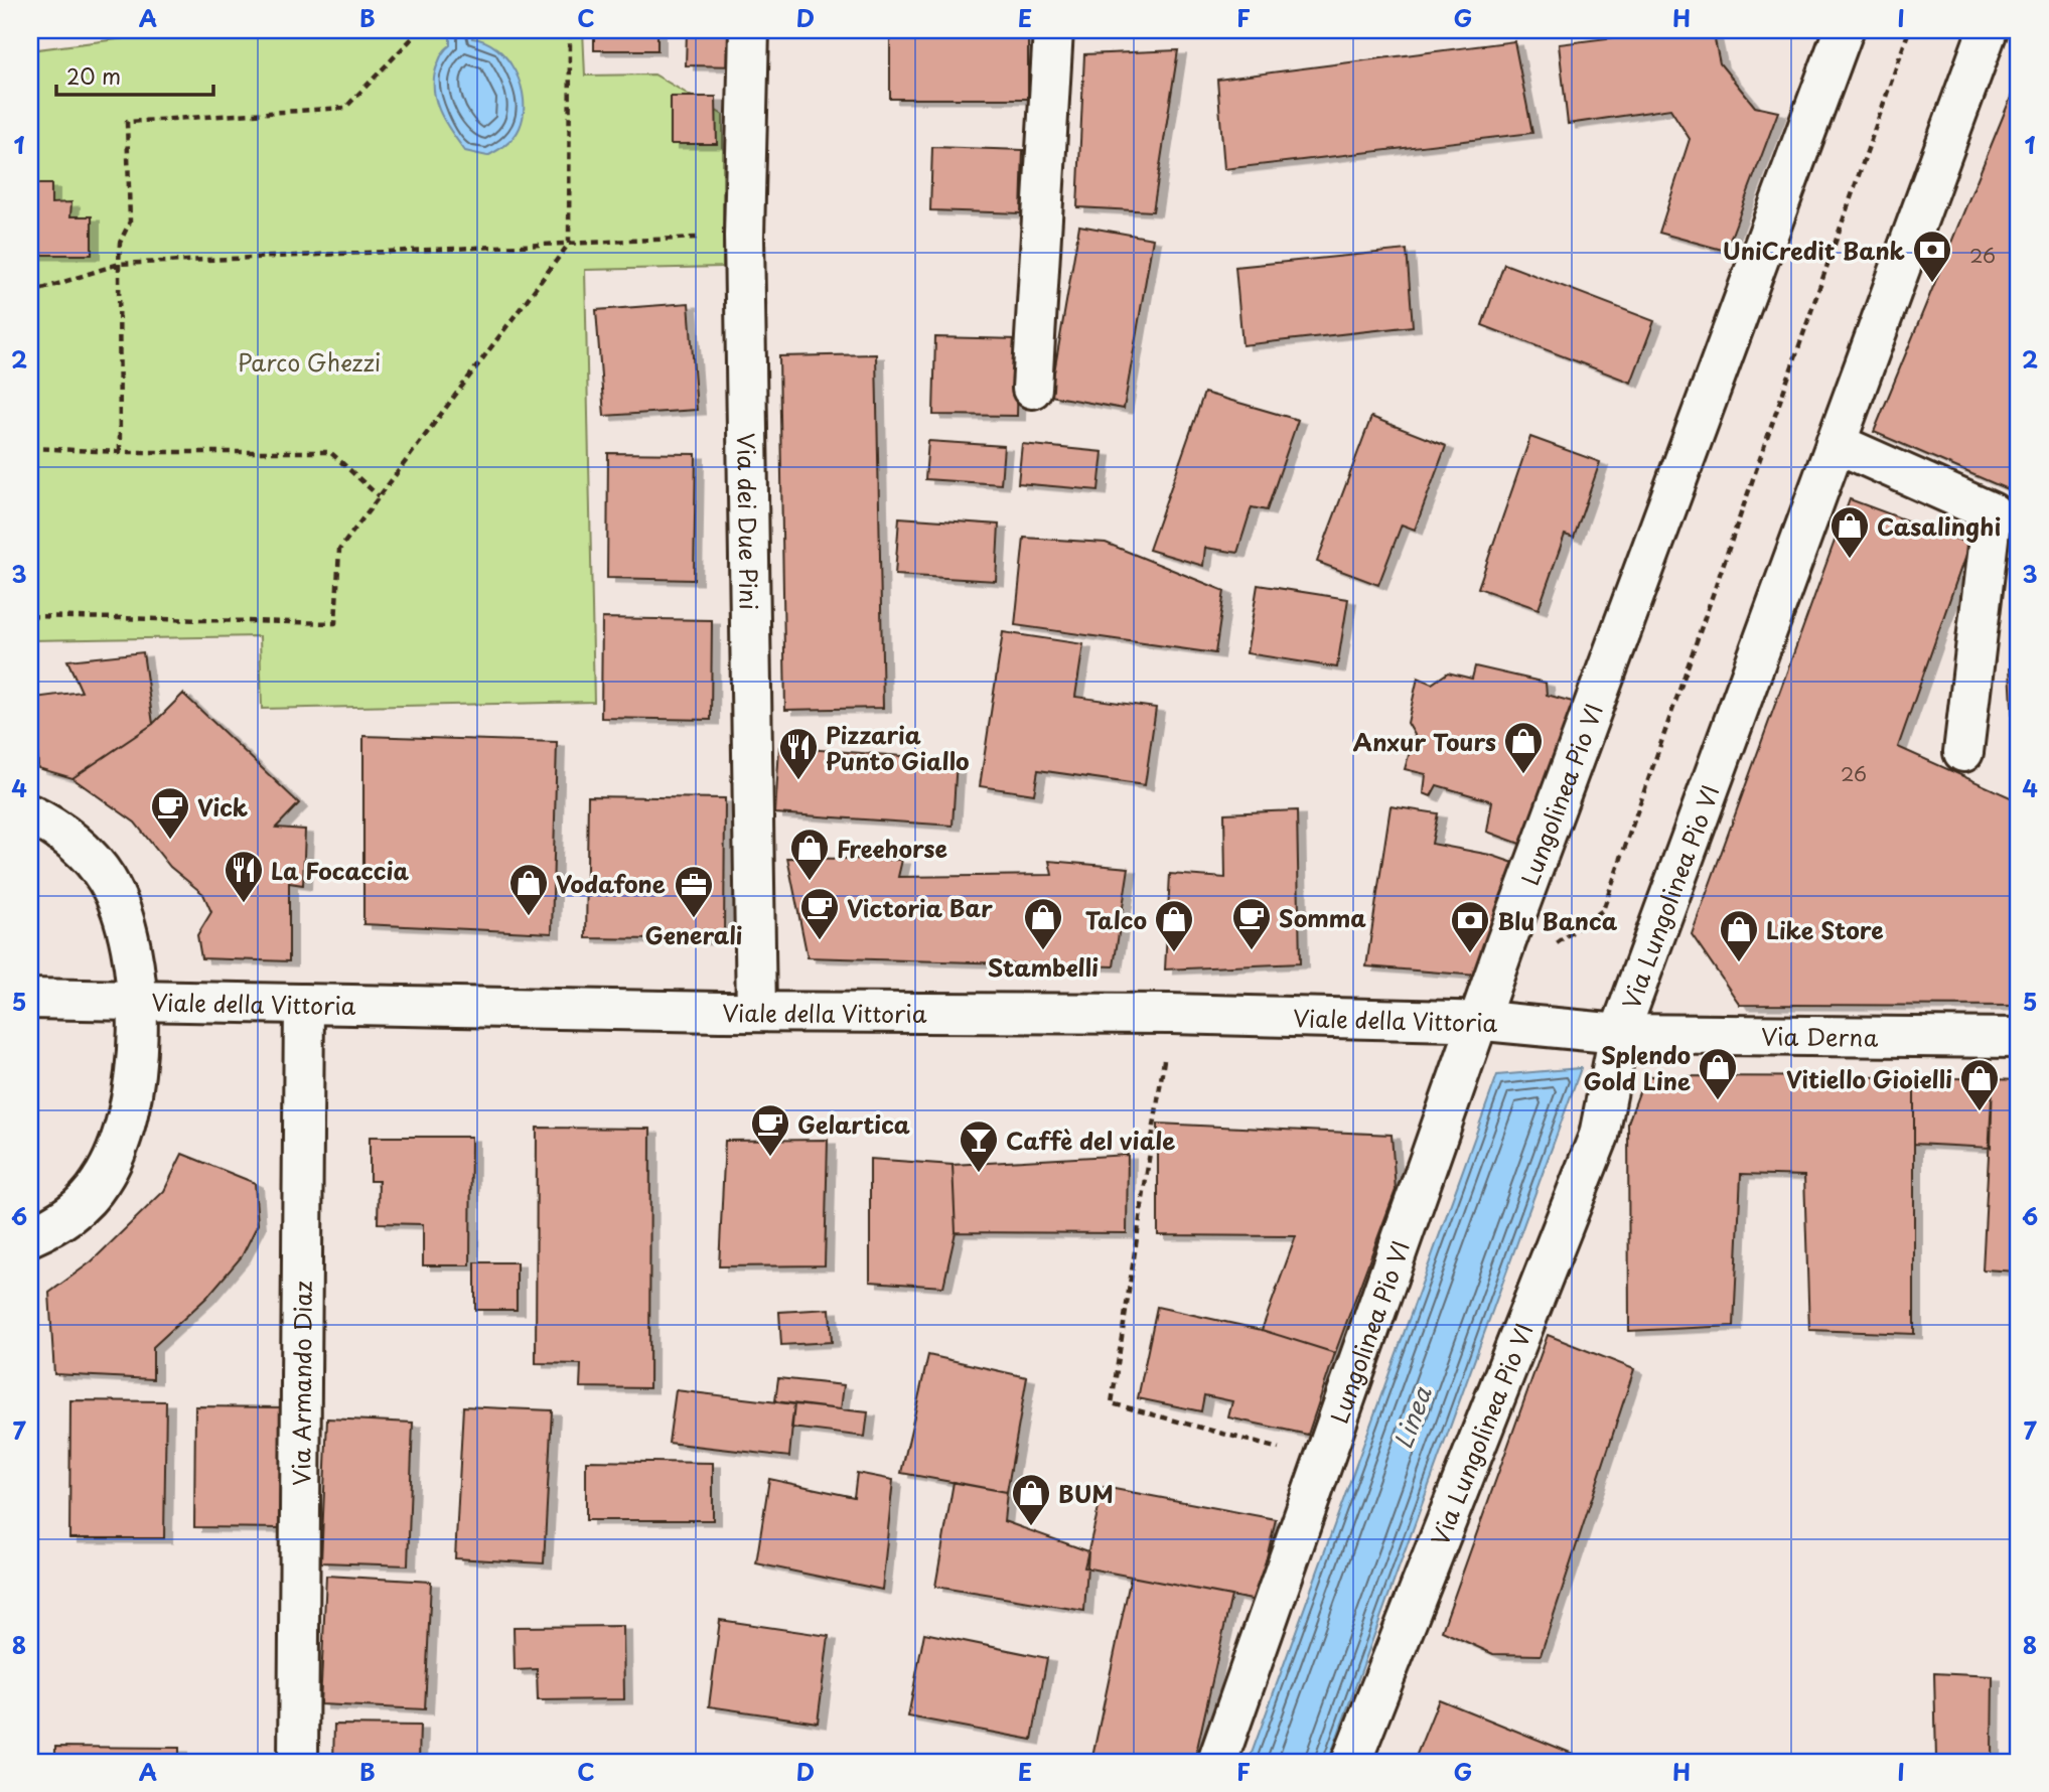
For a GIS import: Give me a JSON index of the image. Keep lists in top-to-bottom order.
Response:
{
  "streets": {
    "street": [
      "Via dei Due Pini",
      "Lungolinea Pio VI",
      "Via Lungolinea Pio VI",
      "Viale della Vittoria",
      "Via Derna",
      "Via Armando Diaz"
    ]
  },
  "crossings": [
    ["Via dei Due Pini", "Viale della Vittoria"],
    ["Lungolinea Pio VI", "Viale della Vittoria"],
    ["Via Lungolinea Pio VI", "Viale della Vittoria"],
    ["Via Lungolinea Pio VI", "Via Derna"],
    ["Viale della Vittoria", "Via Derna"],
    ["Viale della Vittoria", "Via Armando Diaz"]
  ],
  "water": ["Linea"],
  "parks": ["Parco Ghezzi"],
  "places": {
    "bank": ["UniCredit Bank", "Blu Banca"],
    "shop": [
      "Casalinghi",
      "Anxur Tours",
      "Freehorse",
      "Vodafone",
      "Stambelli",
      "Talco",
      "Like Store",
      "Splendo Gold Line",
      "Vitiello Gioielli",
      "BUM"
    ],
    "restaurant": ["Pizzaria Punto Giallo", "La Focaccia"],
    "cafe": [
      "Vick",
      "Victoria Bar",
      "Somma",
      "Gelartica"
    ],
    "office": ["Generali"],
    "bar": ["Caffè del viale"]
  },
  "house_numbers": ["26", "26"],
  "scale_bar": "20 m",
  "grid": {
    "columns": [
      "A",
      "B",
      "C",
      "D",
      "E",
      "F",
      "G",
      "H",
      "I"
    ],
    "rows": [
      "1",
      "2",
      "3",
      "4",
      "5",
      "6",
      "7",
      "8"
    ]
  }
}
